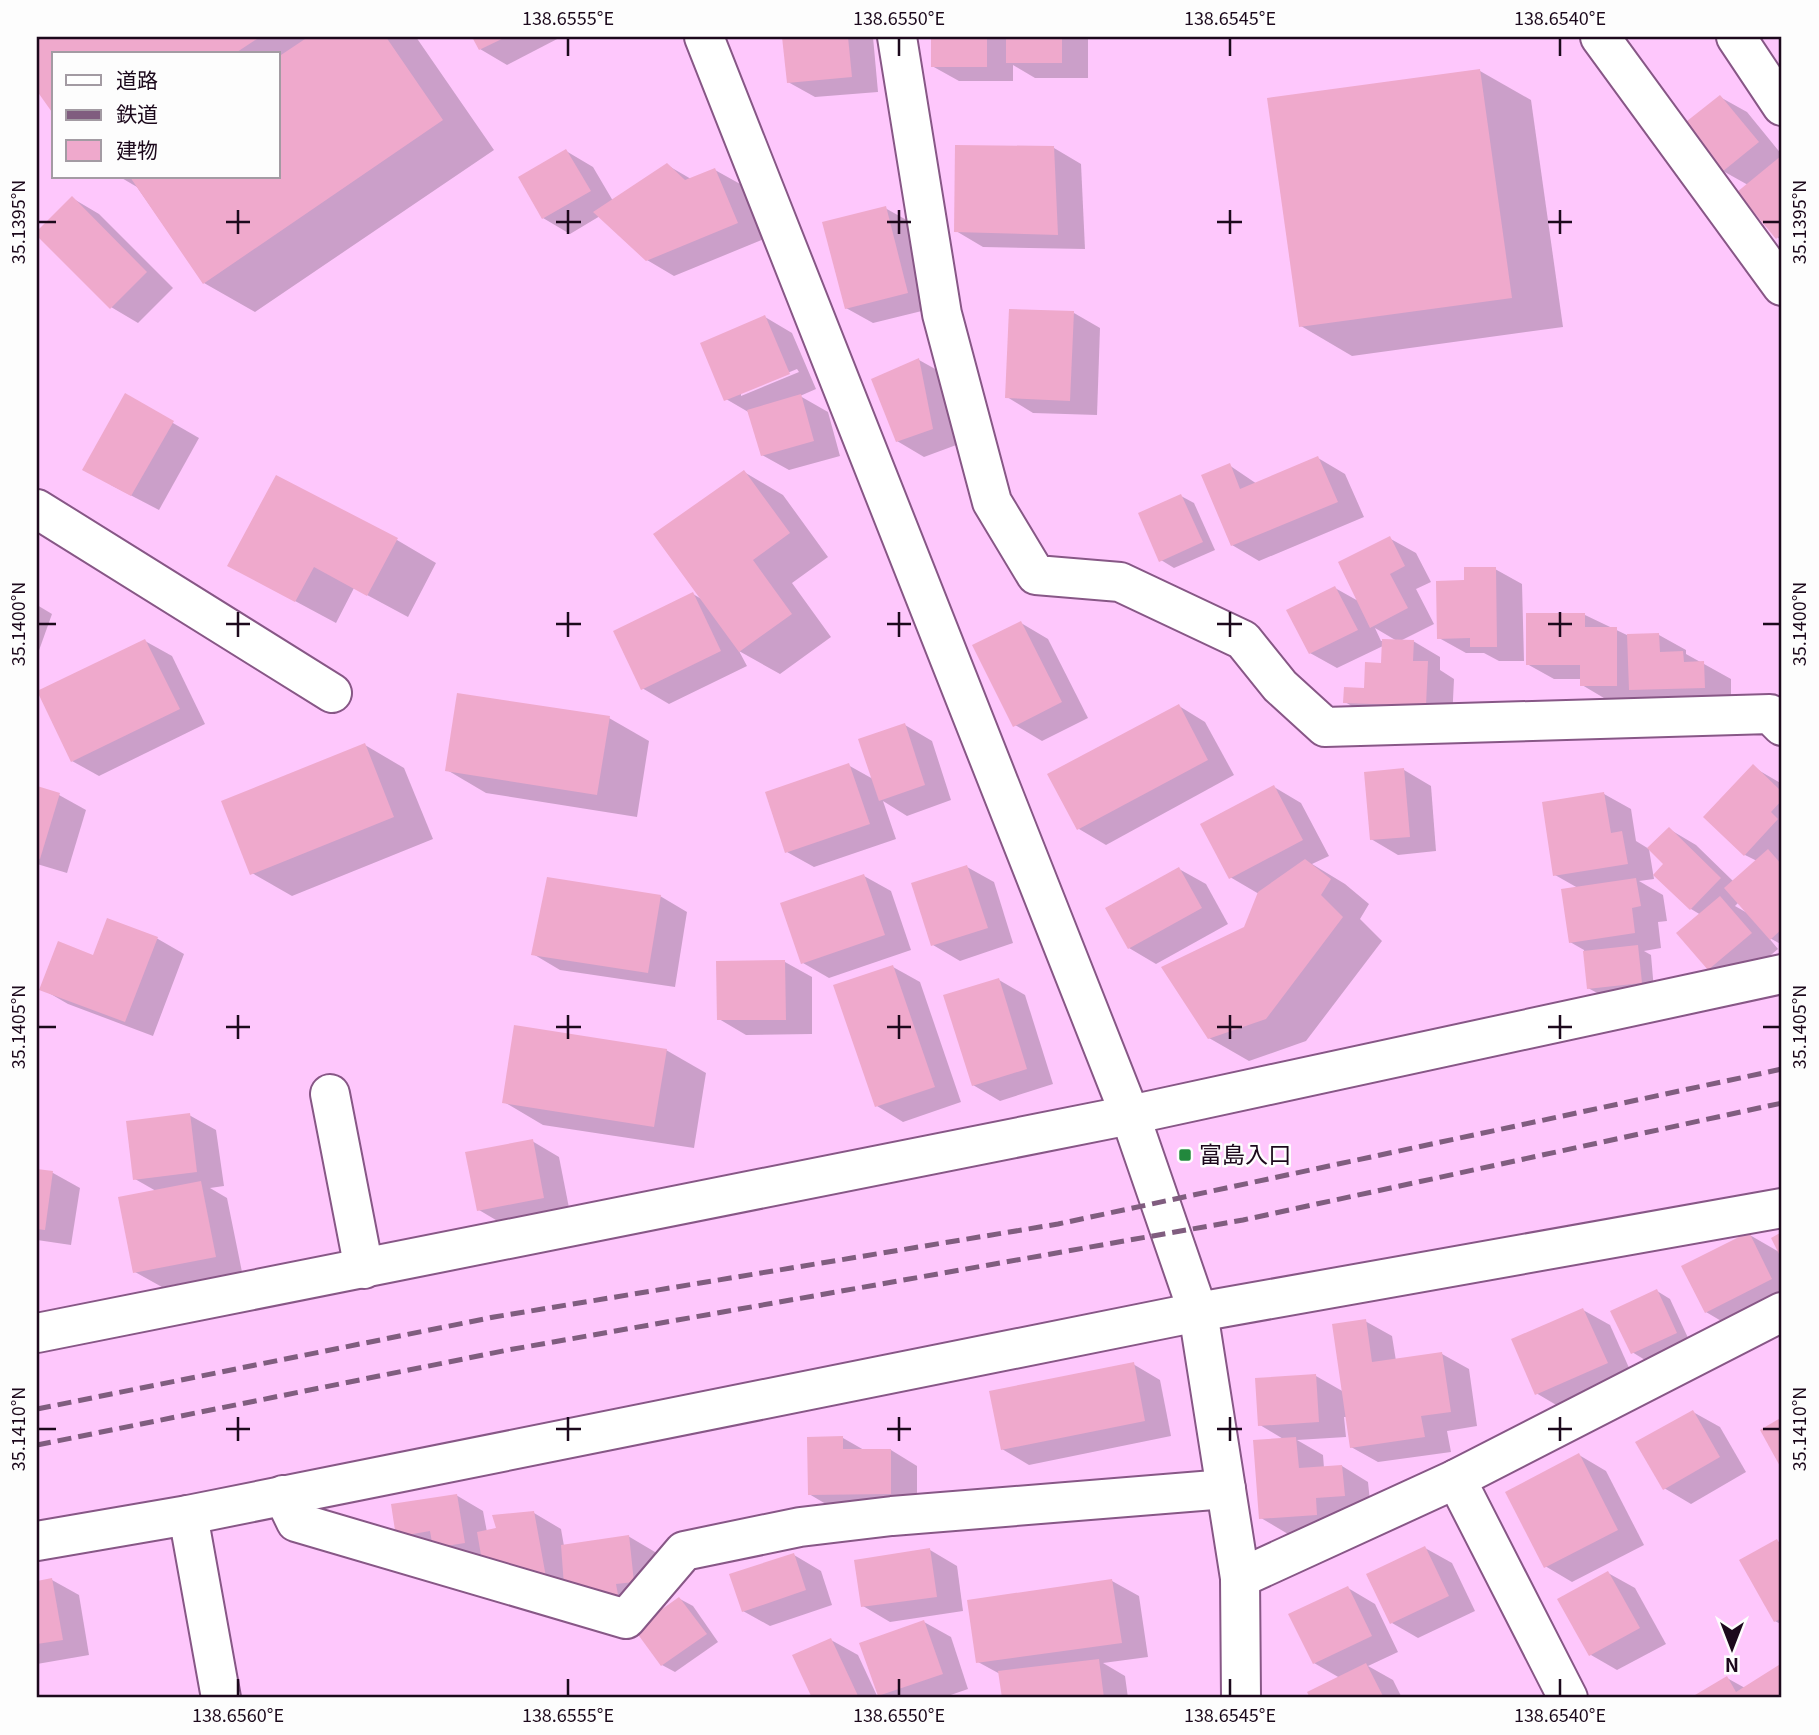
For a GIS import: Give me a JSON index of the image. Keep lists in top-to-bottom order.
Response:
{
  "places": {
    "transit": ["富島入口"]
  },
  "legend": ["道路", "鉄道", "建物"],
  "north": "bottom",
  "coordinates": [
    "138.6555°E",
    "138.6550°E",
    "138.6545°E",
    "138.6540°E",
    "35.1395°N",
    "35.1400°N",
    "35.1405°N",
    "35.1410°N",
    "138.6560°E"
  ]
}
